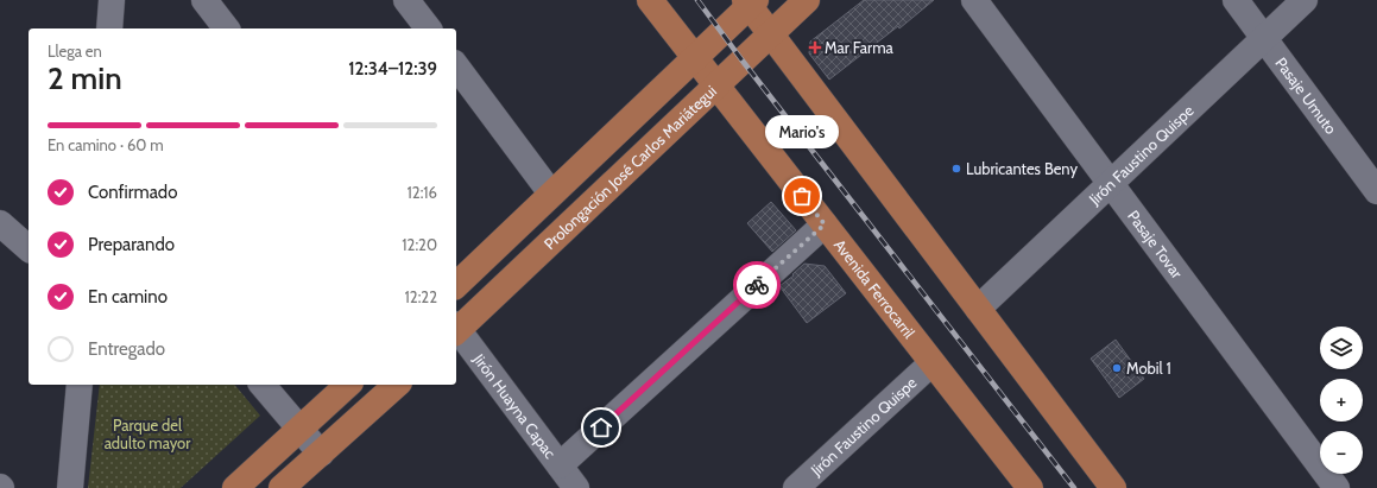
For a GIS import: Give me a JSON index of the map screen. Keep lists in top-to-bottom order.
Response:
{
  "streets": {
    "main road": ["Prolongación José Carlos Mariátegui", "Avenida Ferrocarril"],
    "street": [
      "Pasaje Umuto",
      "Jirón Faustino Quispe",
      "Pasaje Tovar",
      "Jirón Huayna Capac"
    ]
  },
  "crossings": [
    ["Pasaje Umuto", "Jirón Faustino Quispe"],
    ["Jirón Faustino Quispe", "Pasaje Tovar"],
    ["Jirón Faustino Quispe", "Avenida Ferrocarril"],
    ["Prolongación José Carlos Mariátegui", "Avenida Ferrocarril"]
  ],
  "parks": ["Parque del adulto mayor"],
  "places": {
    "health": ["Mar Farma"],
    "other": ["Lubricantes Beny", "Mario's", "Mobil 1"]
  },
  "page": {
    "heading": ["2 min", "Llega en", "12:34–12:39"],
    "bar": "En camino · 60 m",
    "bubble": "Mario's",
    "list": [
      ["Confirmado", "12:16"],
      ["Preparando", "12:20"],
      ["En camino", "12:22"],
      "Entregado"
    ],
    "map_buttons": ["+", "−"]
  }
}
